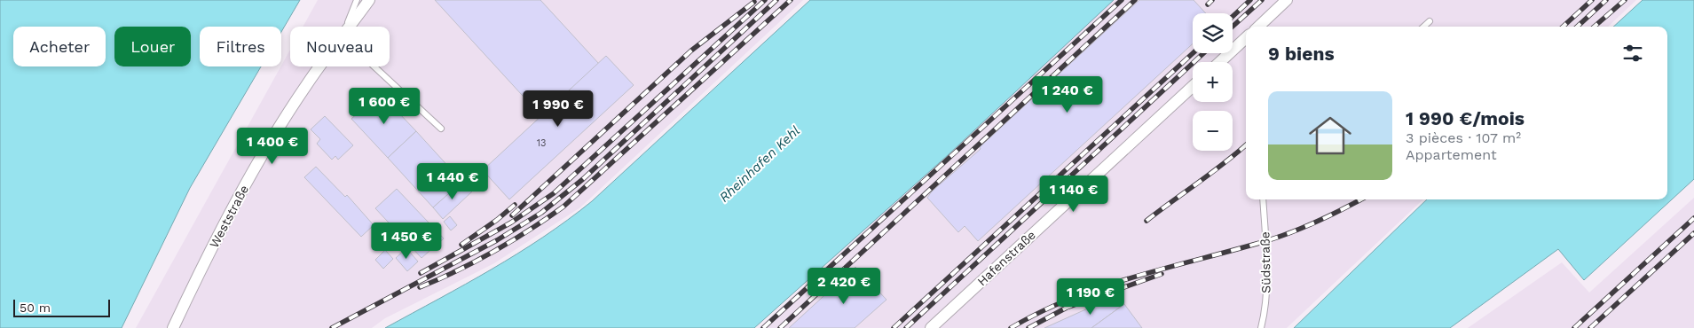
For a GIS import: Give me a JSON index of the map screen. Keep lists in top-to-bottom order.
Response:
{
  "streets": {
    "street": ["Weststraße", "Hafenstraße"],
    "lane": ["Südstraße"]
  },
  "water": ["Rheinhafen Kehl"],
  "house_numbers": ["13"],
  "scale_bar": "50 m",
  "page": {
    "map_buttons": ["+", "−"],
    "chip": [
      "Acheter",
      "Louer",
      "Filtres",
      "Nouveau"
    ],
    "heading": "9 biens",
    "price": [
      "1 240 €",
      "1 600 €",
      "1 990 €",
      "1 400 €",
      "1 440 €",
      "1 140 €",
      "1 450 €",
      "2 420 €",
      "1 190 €"
    ],
    "list": [
      {
        "name": "1 990 €/mois",
        "note": "3 pièces · 107 m² · Appartement"
      }
    ],
    "scale": "50 m"
  }
}
